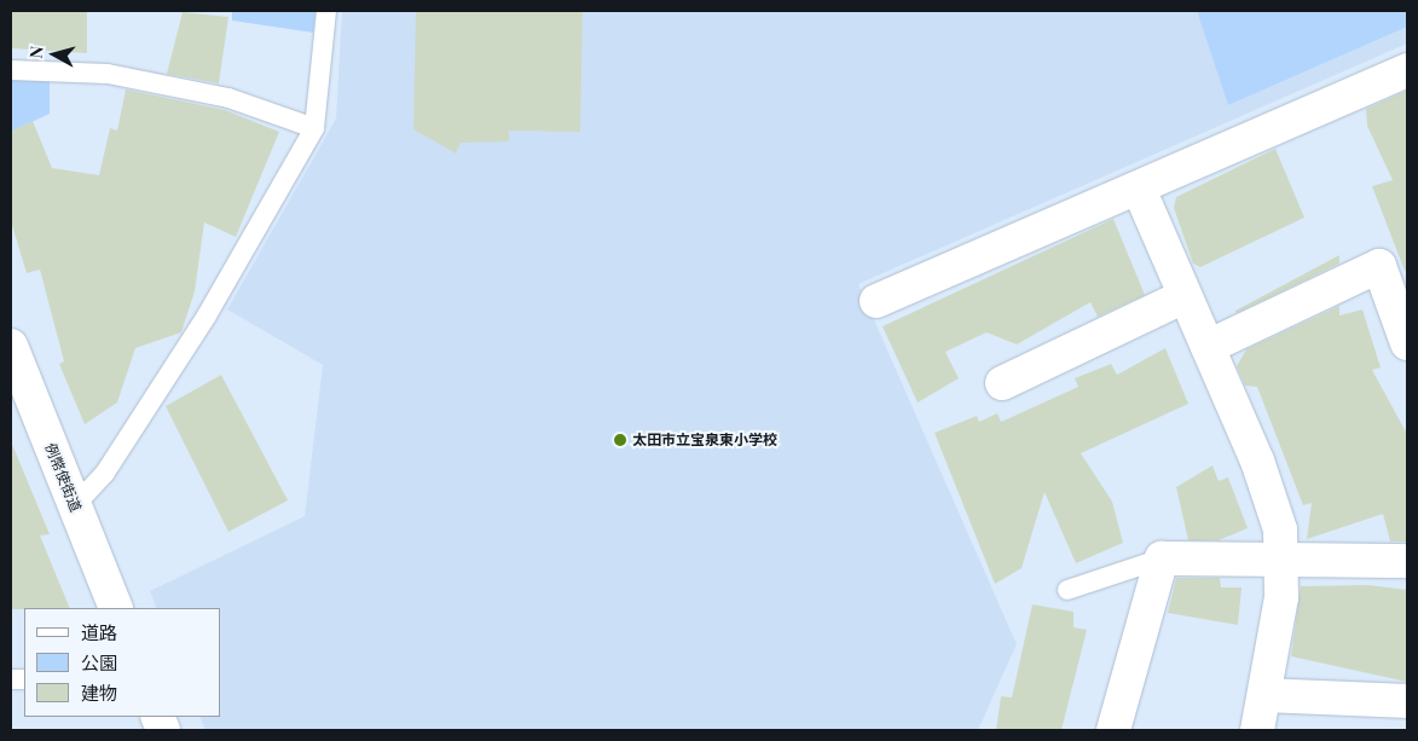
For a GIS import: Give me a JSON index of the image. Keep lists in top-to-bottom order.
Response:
{
  "streets": {
    "street": ["例幣使街道"]
  },
  "places": ["太田市立宝泉東小学校"],
  "legend": ["道路", "公園", "建物"],
  "north": "left"
}
